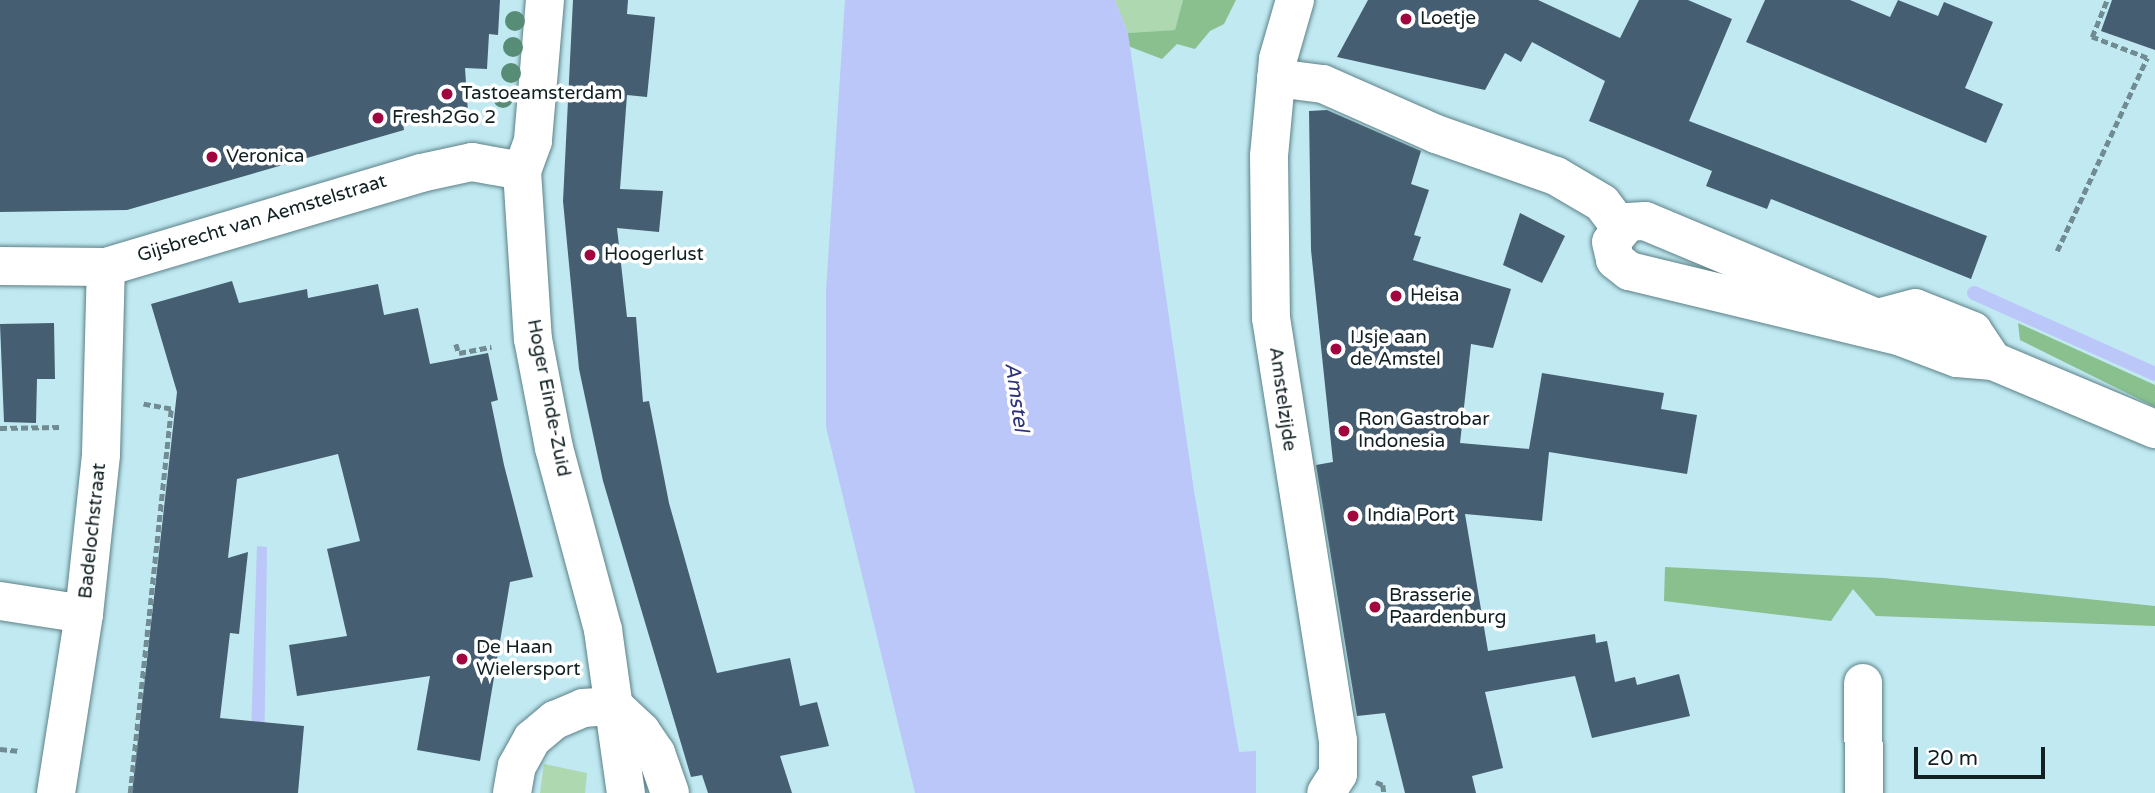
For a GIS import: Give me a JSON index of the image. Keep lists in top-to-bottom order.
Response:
{
  "streets": {
    "street": [
      "Gijsbrecht van Aemstelstraat",
      "Hoger Einde-Zuid",
      "Amstelzijde",
      "Badelochstraat"
    ]
  },
  "crossings": [
    ["Gijsbrecht van Aemstelstraat", "Hoger Einde-Zuid"],
    ["Gijsbrecht van Aemstelstraat", "Badelochstraat"]
  ],
  "water": ["Amstel"],
  "places": [
    "Loetje",
    "Tastoeamsterdam",
    "Fresh2Go 2",
    "Veronica",
    "Hoogerlust",
    "Heisa",
    "IJsje aan de Amstel",
    "Ron Gastrobar Indonesia",
    "India Port",
    "Brasserie Paardenburg",
    "De Haan Wielersport"
  ],
  "scale_bar": "20 m"
}
